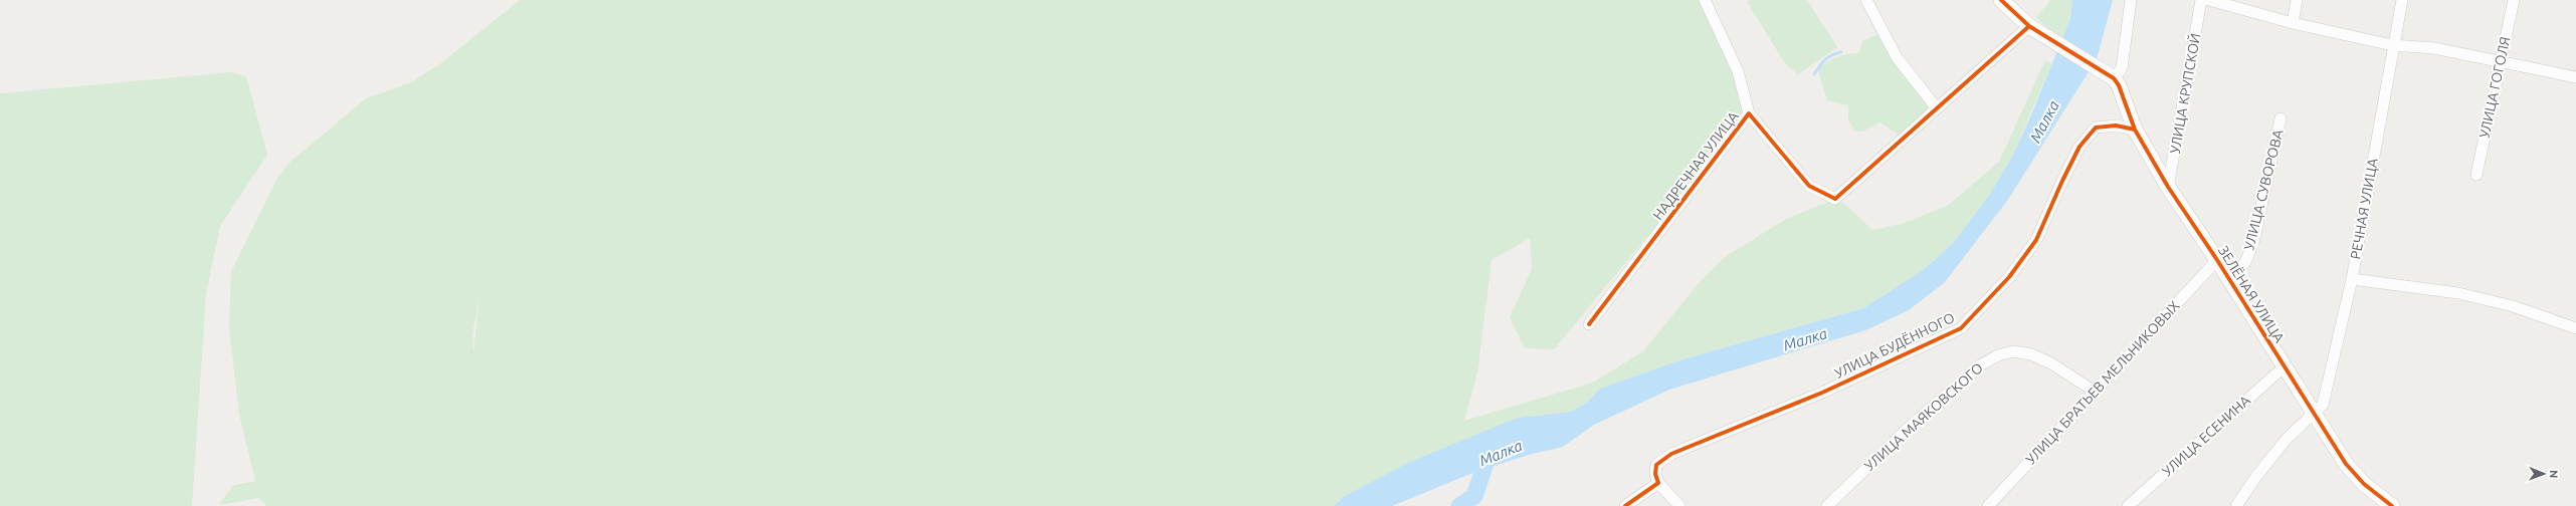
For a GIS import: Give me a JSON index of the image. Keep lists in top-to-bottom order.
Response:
{
  "streets": {
    "street": [
      "УЛИЦА ГОГОЛЯ",
      "УЛИЦА КРУПСКОЙ",
      "НАДРЕЧНАЯ УЛИЦА",
      "УЛИЦА СУВОРОВА",
      "РЕЧНАЯ УЛИЦА",
      "ЗЕЛЁНАЯ УЛИЦА",
      "УЛИЦА БУДЁННОГО",
      "УЛИЦА БРАТЬЕВ МЕЛЬНИКОВЫХ",
      "УЛИЦА МАЯКОВСКОГО",
      "УЛИЦА ЕСЕНИНА"
    ]
  },
  "crossings": [
    ["УЛИЦА КРУПСКОЙ", "ЗЕЛЁНАЯ УЛИЦА"],
    ["УЛИЦА СУВОРОВА", "ЗЕЛЁНАЯ УЛИЦА"],
    ["РЕЧНАЯ УЛИЦА", "ЗЕЛЁНАЯ УЛИЦА"],
    ["ЗЕЛЁНАЯ УЛИЦА", "УЛИЦА БУДЁННОГО"],
    ["ЗЕЛЁНАЯ УЛИЦА", "УЛИЦА БРАТЬЕВ МЕЛЬНИКОВЫХ"],
    ["ЗЕЛЁНАЯ УЛИЦА", "УЛИЦА ЕСЕНИНА"],
    ["УЛИЦА БРАТЬЕВ МЕЛЬНИКОВЫХ", "УЛИЦА МАЯКОВСКОГО"]
  ],
  "water": ["Малка"],
  "north": "right"
}
